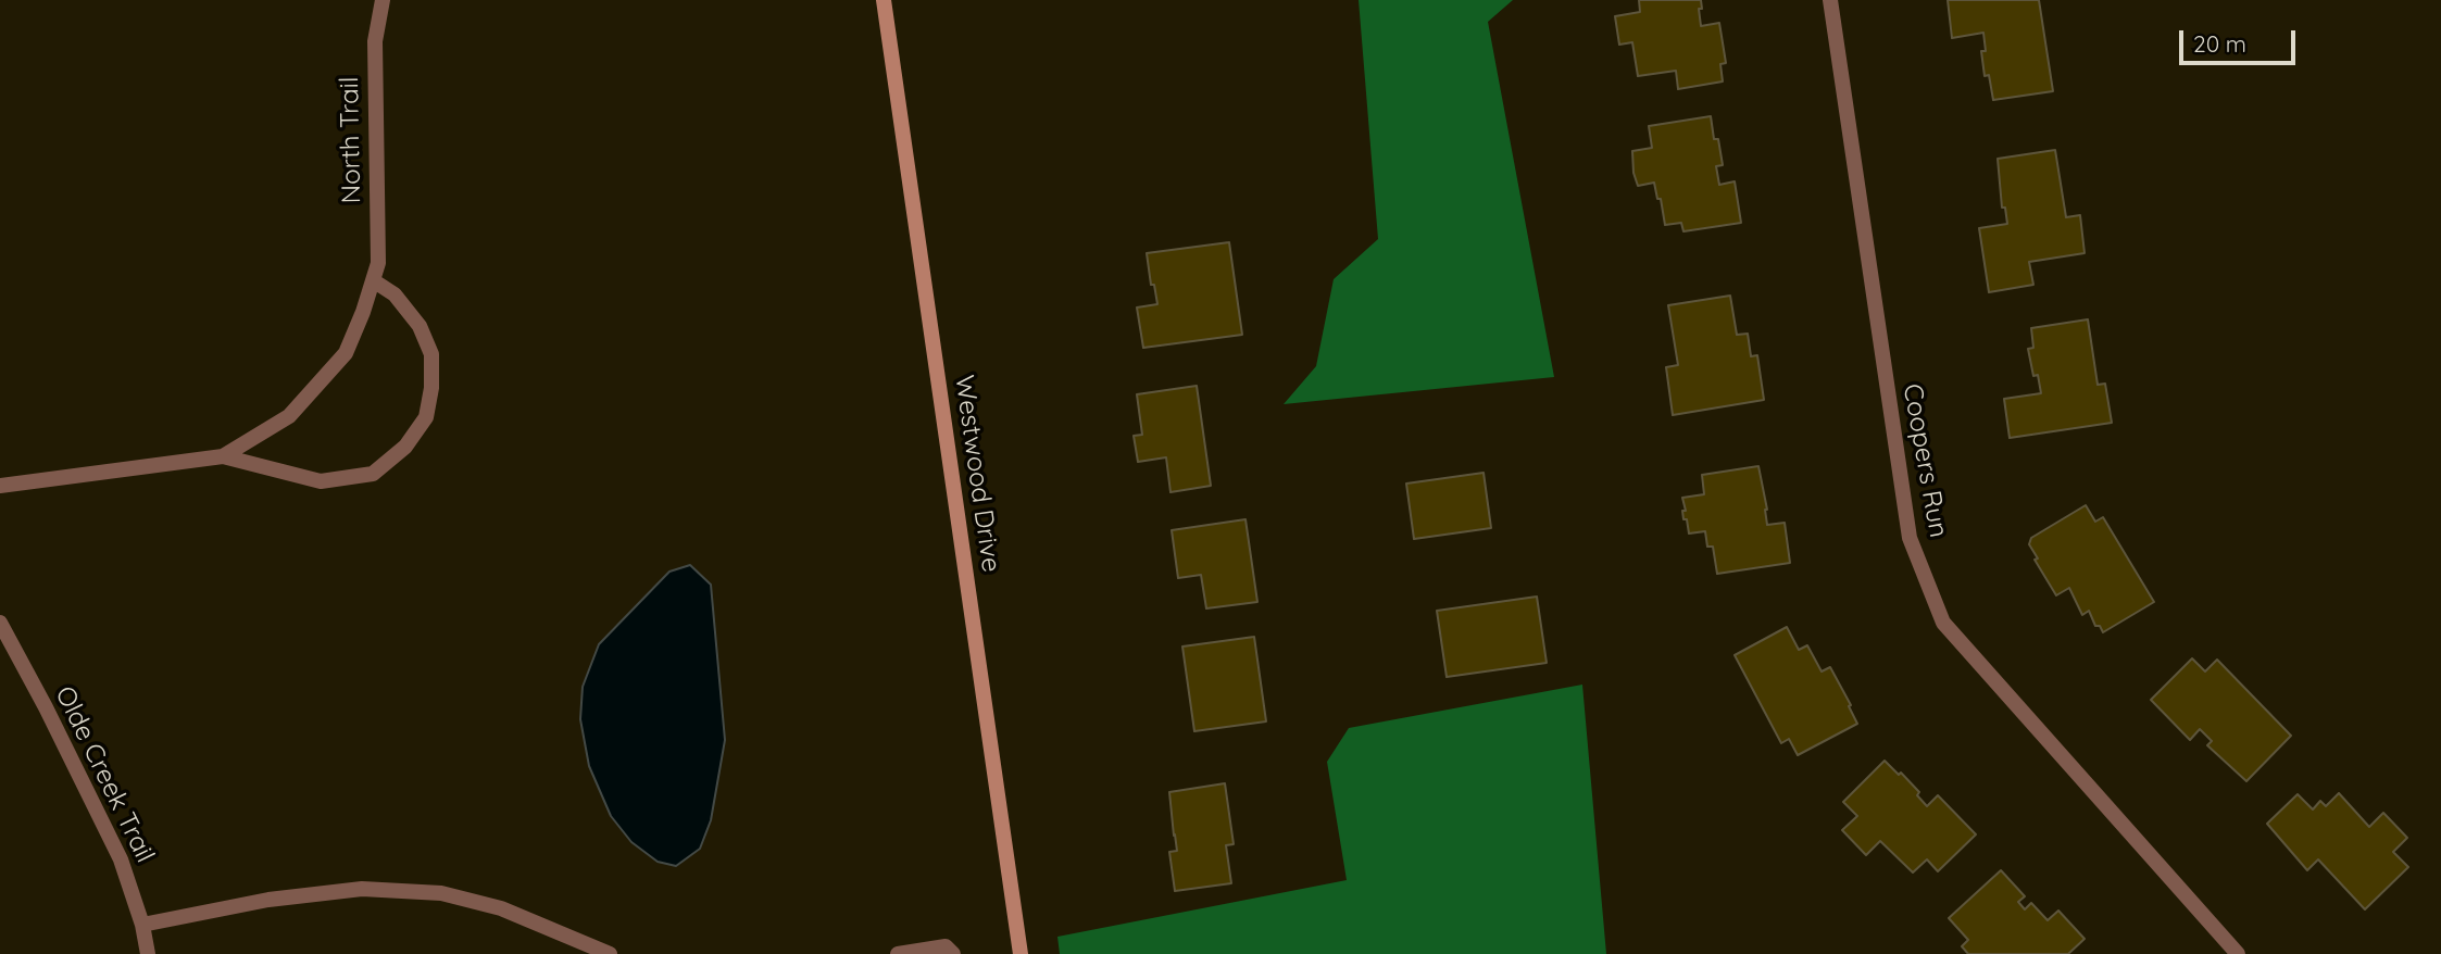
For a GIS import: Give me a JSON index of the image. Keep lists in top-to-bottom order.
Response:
{
  "streets": {
    "street": [
      "North Trail",
      "Coopers Run",
      "Westwood Drive",
      "Olde Creek Trail"
    ]
  },
  "scale_bar": "20 m"
}
